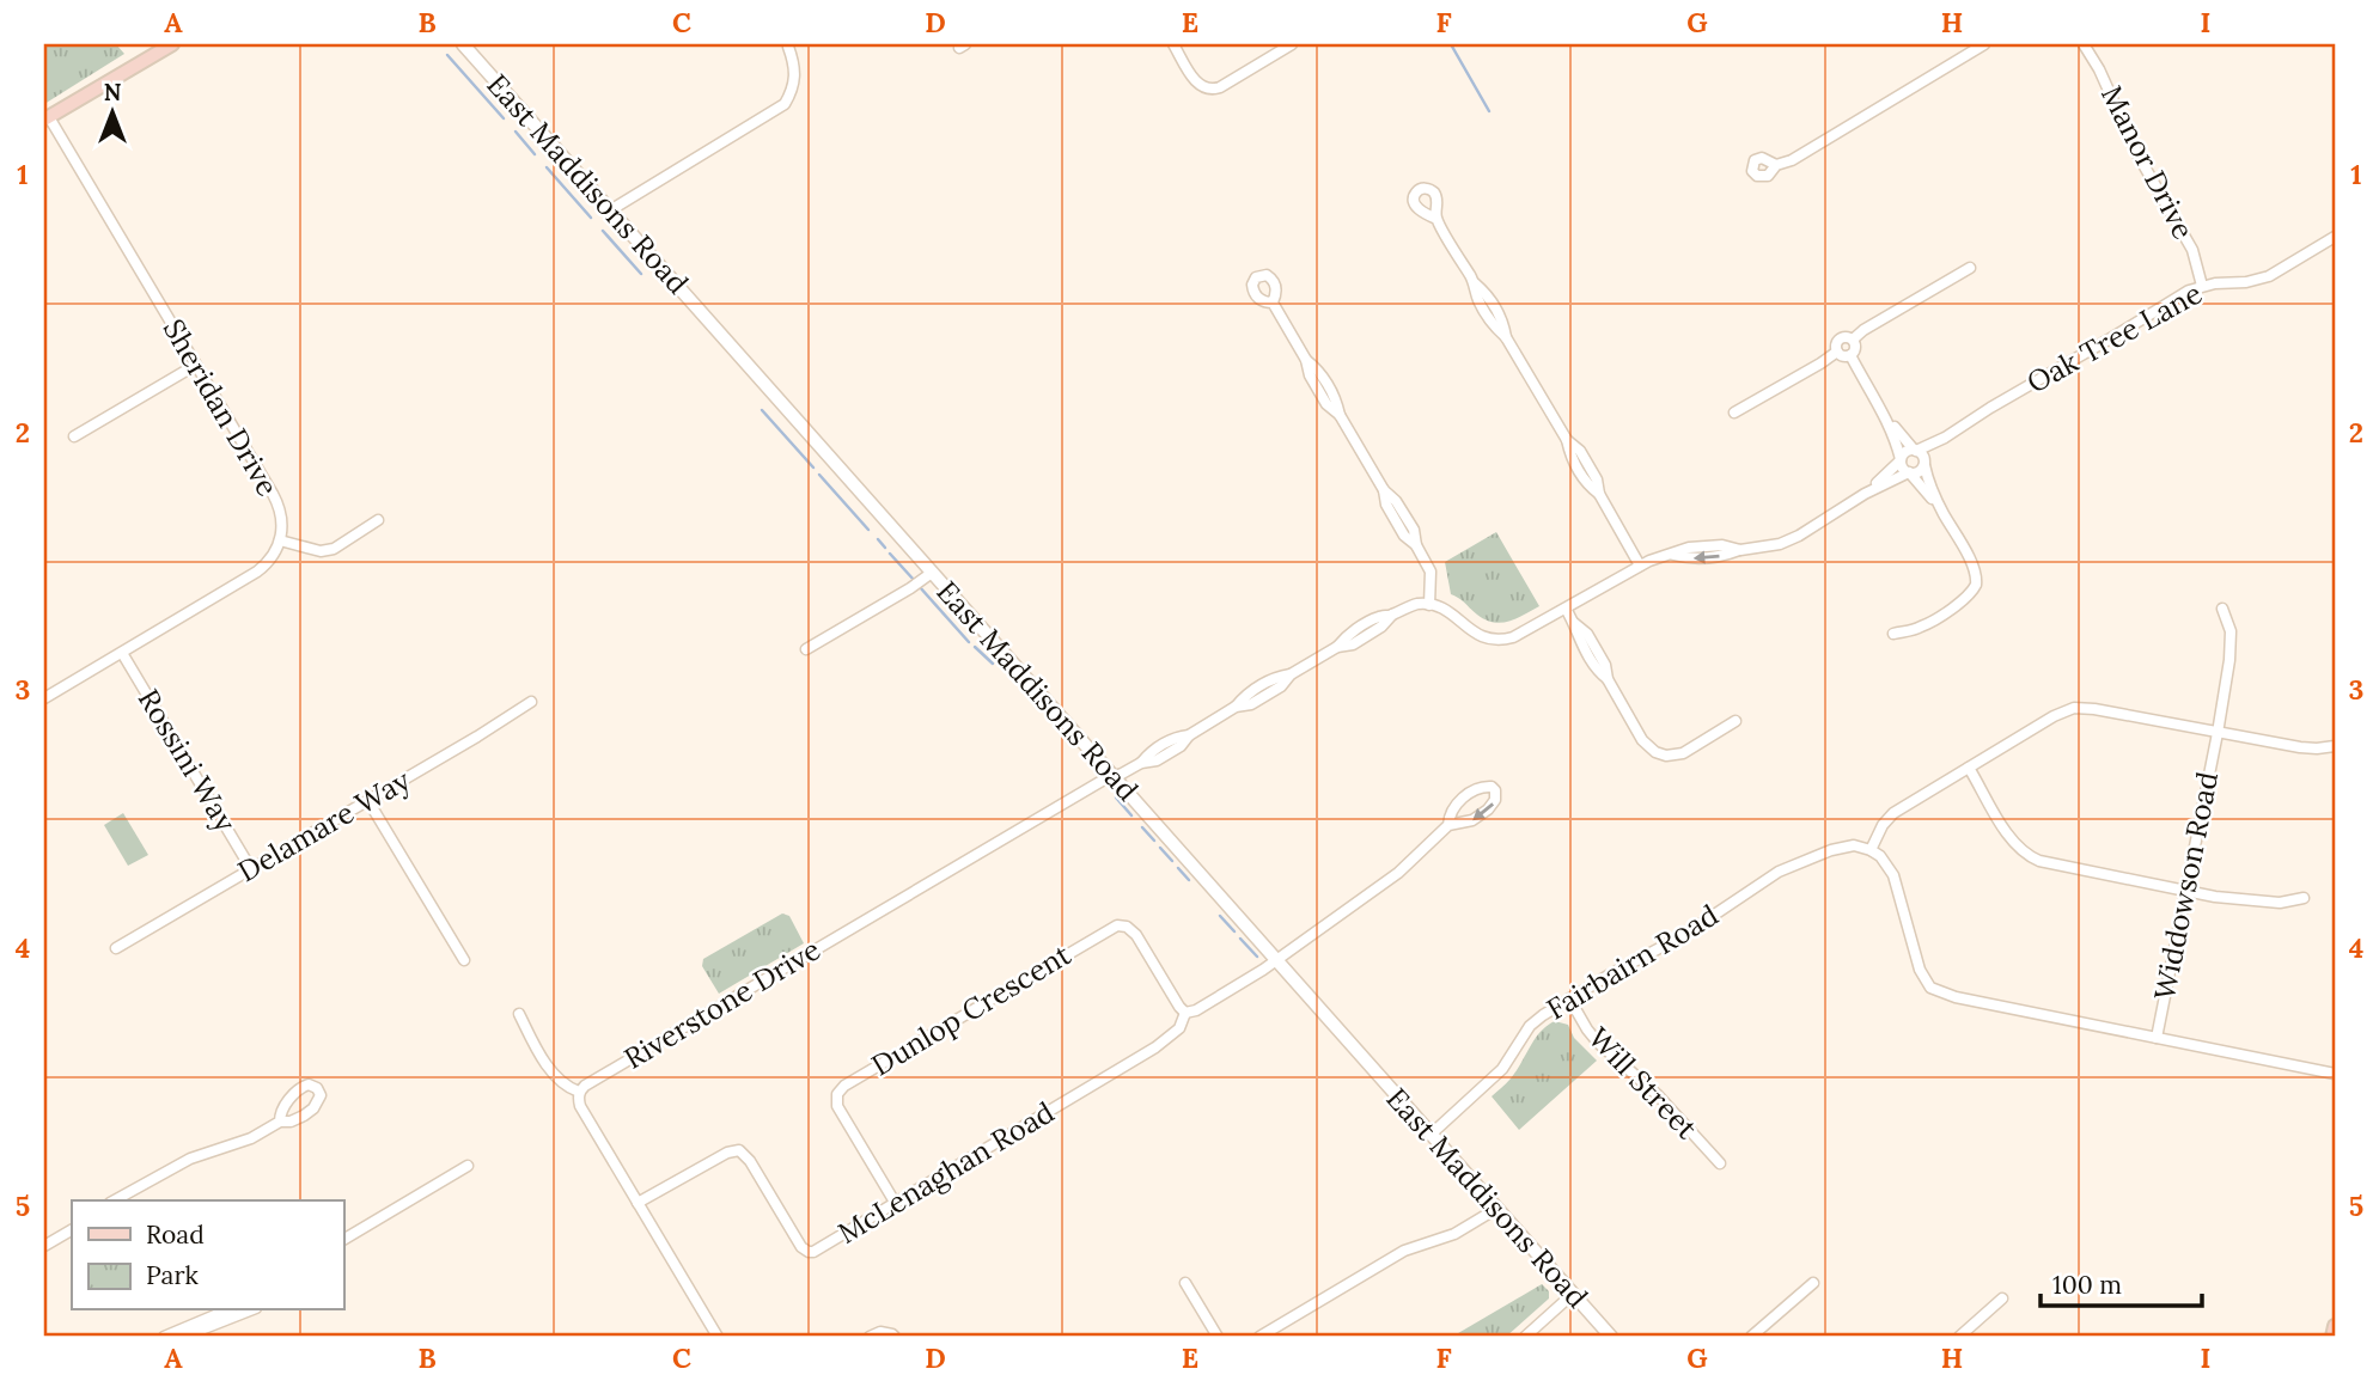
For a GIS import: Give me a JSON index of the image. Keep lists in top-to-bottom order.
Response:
{
  "streets": {
    "street": [
      "Manor Drive",
      "East Maddisons Road",
      "Oak Tree Lane",
      "Sheridan Drive",
      "Rossini Way",
      "Delamare Way",
      "Widdowson Road",
      "Fairbairn Road",
      "Riverstone Drive",
      "Dunlop Crescent",
      "Will Street",
      "McLenaghan Road"
    ]
  },
  "crossings": [
    ["Manor Drive", "Oak Tree Lane"],
    ["East Maddisons Road", "Fairbairn Road"],
    ["East Maddisons Road", "Riverstone Drive"],
    ["East Maddisons Road", "McLenaghan Road"],
    ["Rossini Way", "Delamare Way"],
    ["Fairbairn Road", "Will Street"],
    ["Dunlop Crescent", "McLenaghan Road"]
  ],
  "legend": ["Road", "Park"],
  "scale_bar": "100 m",
  "north": "top",
  "grid": {
    "columns": [
      "A",
      "B",
      "C",
      "D",
      "E",
      "F",
      "G",
      "H",
      "I"
    ],
    "rows": [
      "1",
      "2",
      "3",
      "4",
      "5"
    ]
  }
}
